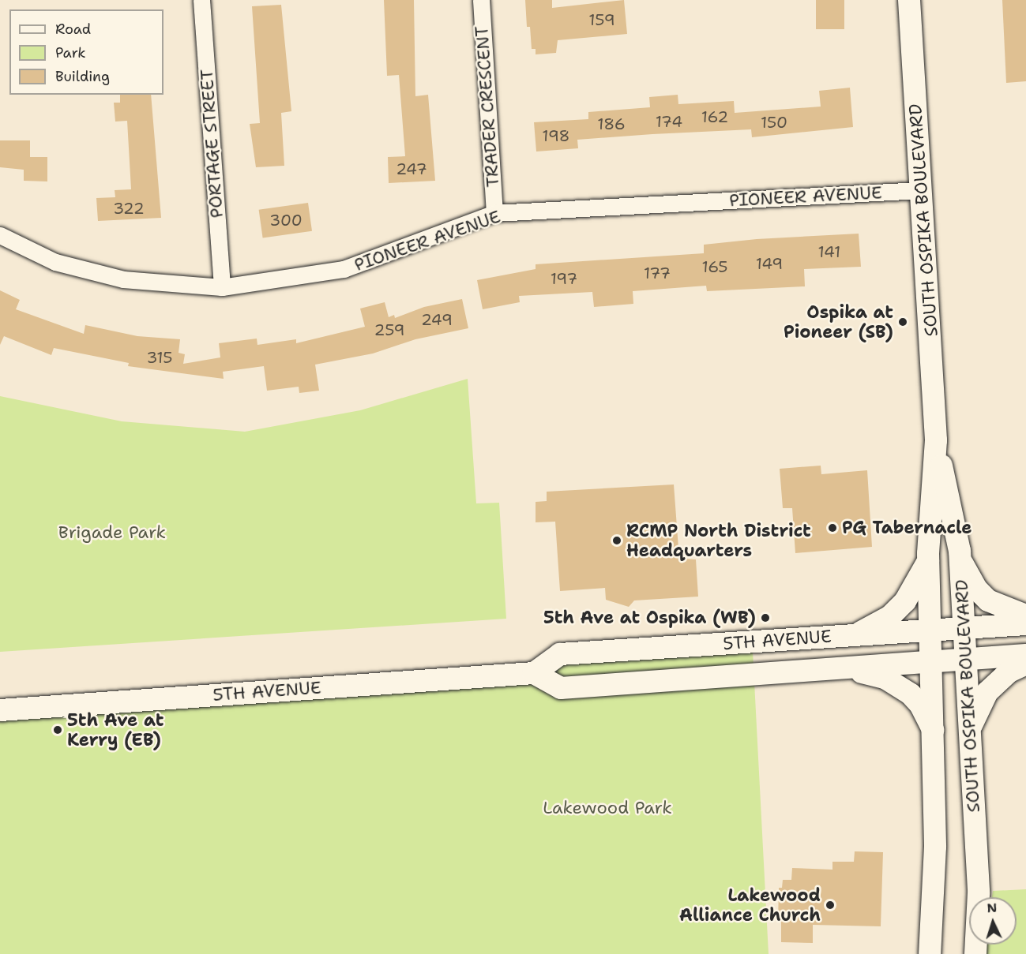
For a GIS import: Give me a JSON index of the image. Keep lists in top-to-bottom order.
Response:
{
  "streets": {
    "main road": ["SOUTH OSPIKA BOULEVARD", "5TH AVENUE"],
    "street": ["TRADER CRESCENT", "PORTAGE STREET", "PIONEER AVENUE"]
  },
  "crossings": [
    ["TRADER CRESCENT", "PIONEER AVENUE"],
    ["PORTAGE STREET", "PIONEER AVENUE"],
    ["PIONEER AVENUE", "SOUTH OSPIKA BOULEVARD"],
    ["SOUTH OSPIKA BOULEVARD", "5TH AVENUE"]
  ],
  "parks": ["Brigade Park", "Lakewood Park"],
  "places": [
    "Ospika at Pioneer (SB)",
    "PG Tabernacle",
    "RCMP North District Headquarters",
    "5th Ave at Ospika (WB)",
    "5th Ave at Kerry (EB)",
    "Lakewood Alliance Church"
  ],
  "house_numbers": [
    "159",
    "162",
    "174",
    "150",
    "186",
    "198",
    "247",
    "322",
    "300",
    "141",
    "149",
    "165",
    "177",
    "197",
    "249",
    "259",
    "315"
  ],
  "legend": ["Road", "Park", "Building"],
  "north": "top"
}
